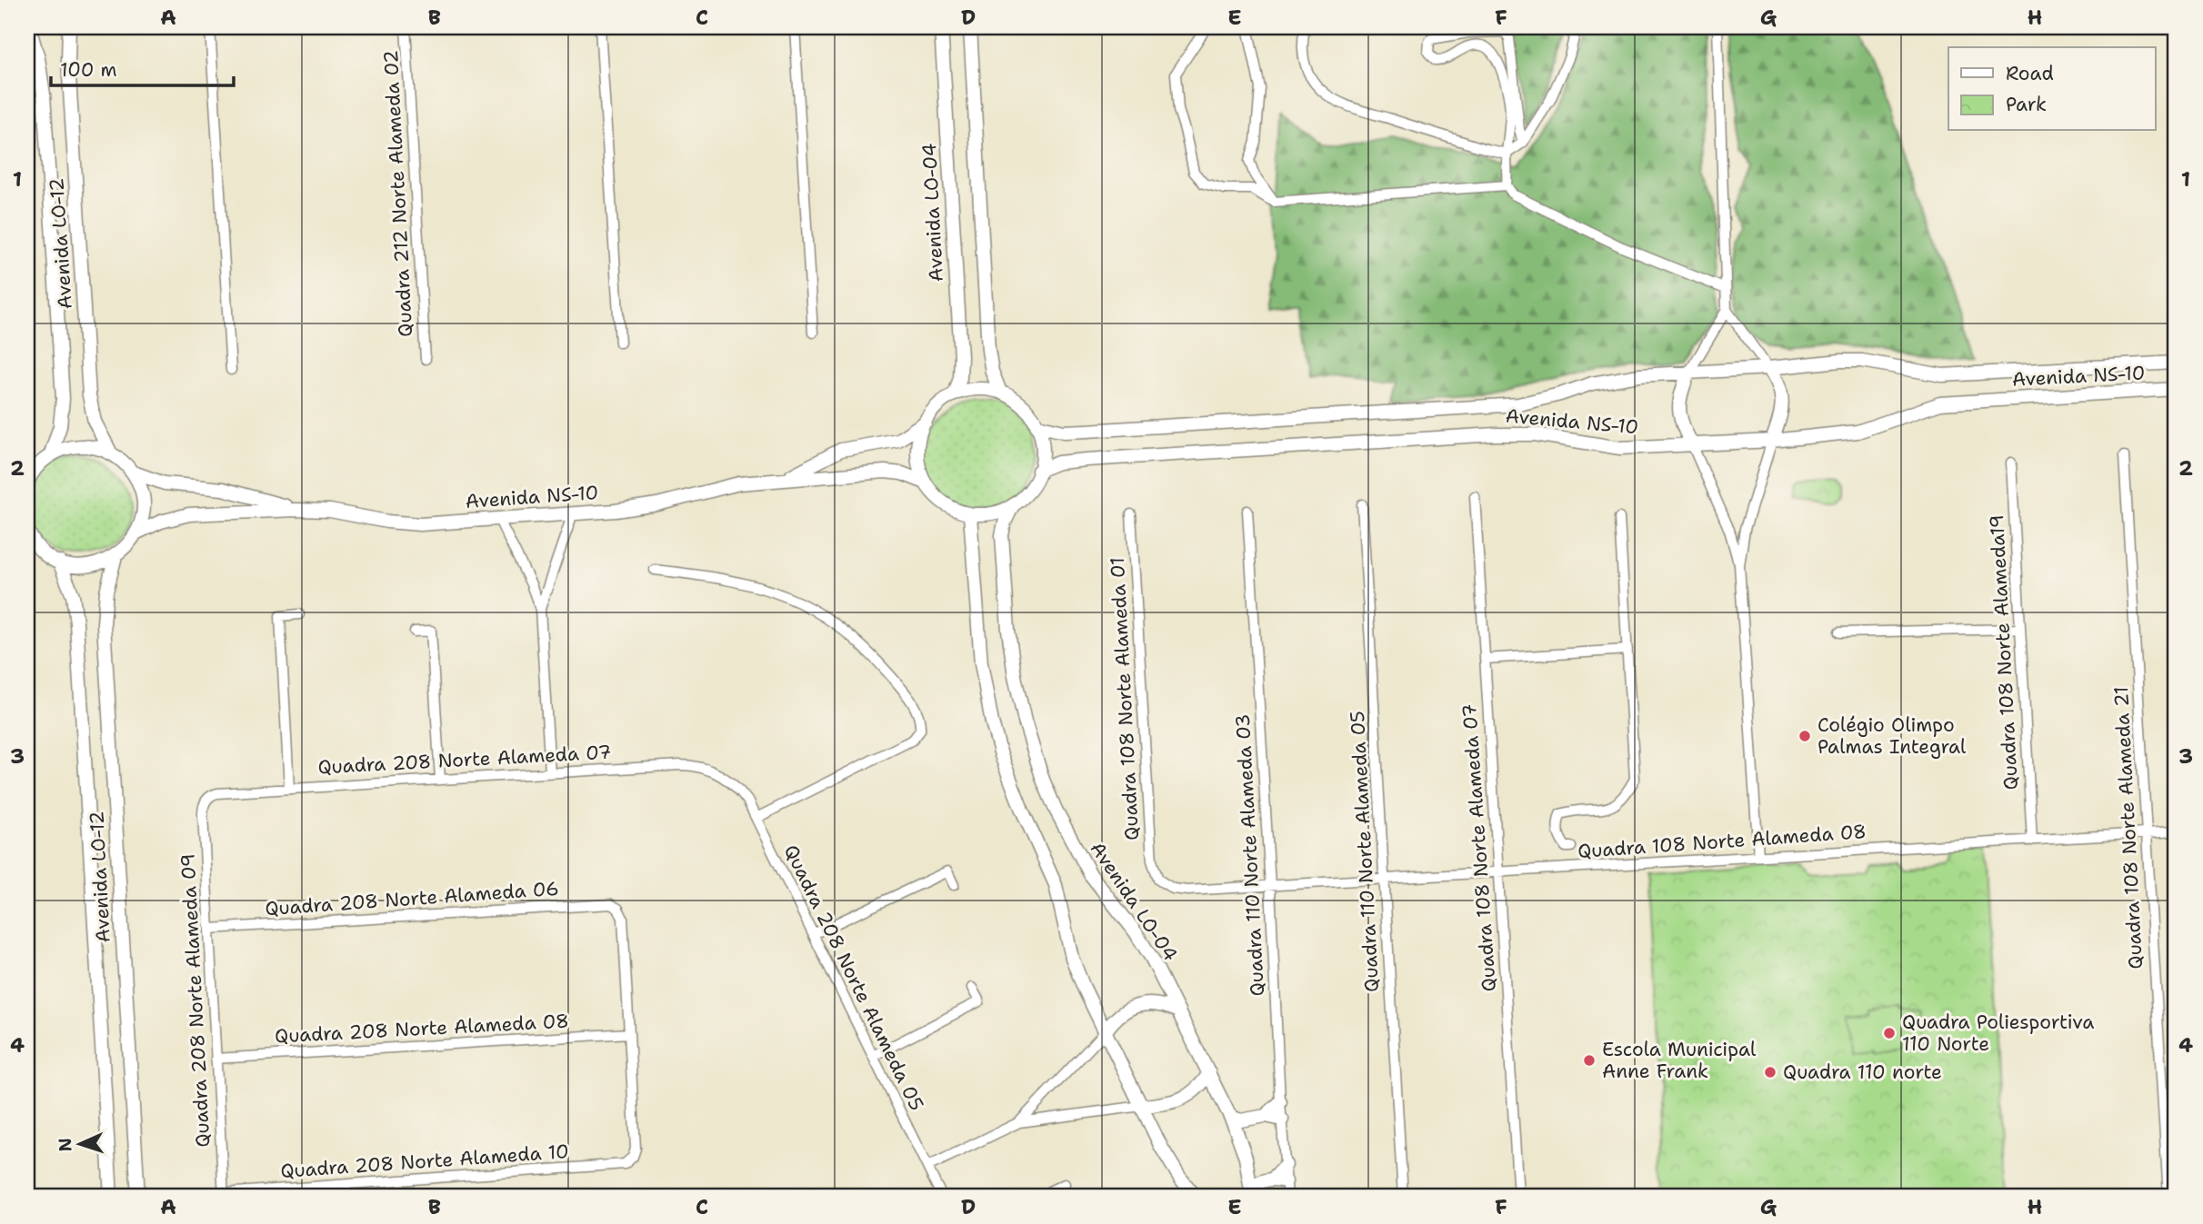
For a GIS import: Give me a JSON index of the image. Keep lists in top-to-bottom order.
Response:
{
  "streets": {
    "street": [
      "Quadra 212 Norte Alameda 02",
      "Avenida LO-04",
      "Avenida LO-12",
      "Avenida NS-10",
      "Quadra 108 Norte Alameda19",
      "Quadra 108 Norte Alameda 01",
      "Quadra 208 Norte Alameda 07",
      "Quadra 108 Norte Alameda 21",
      "Quadra 108 Norte Alameda 08",
      "Quadra 108 Norte Alameda 07",
      "Quadra 110 Norte Alameda 05",
      "Quadra 110 Norte Alameda 03",
      "Quadra 208 Norte Alameda 06",
      "Quadra 208 Norte Alameda 05",
      "Quadra 208 Norte Alameda 09",
      "Quadra 208 Norte Alameda 08",
      "Quadra 208 Norte Alameda 10"
    ]
  },
  "crossings": [
    ["Avenida LO-04", "Avenida NS-10"],
    ["Avenida LO-12", "Avenida NS-10"],
    ["Quadra 108 Norte Alameda19", "Quadra 108 Norte Alameda 08"],
    ["Quadra 108 Norte Alameda 01", "Quadra 108 Norte Alameda 08"],
    ["Quadra 108 Norte Alameda 01", "Quadra 110 Norte Alameda 03"],
    ["Quadra 208 Norte Alameda 07", "Quadra 208 Norte Alameda 05"],
    ["Quadra 208 Norte Alameda 07", "Quadra 208 Norte Alameda 09"],
    ["Quadra 108 Norte Alameda 21", "Quadra 108 Norte Alameda 08"],
    ["Quadra 108 Norte Alameda 08", "Quadra 108 Norte Alameda 07"],
    ["Quadra 108 Norte Alameda 08", "Quadra 110 Norte Alameda 05"],
    ["Quadra 108 Norte Alameda 08", "Quadra 110 Norte Alameda 03"],
    ["Quadra 208 Norte Alameda 06", "Quadra 208 Norte Alameda 09"],
    ["Quadra 208 Norte Alameda 06", "Quadra 208 Norte Alameda 08"],
    ["Quadra 208 Norte Alameda 06", "Quadra 208 Norte Alameda 10"],
    ["Quadra 208 Norte Alameda 09", "Quadra 208 Norte Alameda 08"],
    ["Quadra 208 Norte Alameda 09", "Quadra 208 Norte Alameda 10"],
    ["Quadra 208 Norte Alameda 08", "Quadra 208 Norte Alameda 10"]
  ],
  "places": [
    "Colégio Olimpo Palmas Integral",
    "Quadra Poliesportiva 110 Norte",
    "Escola Municipal Anne Frank",
    "Quadra 110 norte"
  ],
  "legend": ["Road", "Park"],
  "scale_bar": "100 m",
  "north": "left",
  "grid": {
    "columns": [
      "A",
      "B",
      "C",
      "D",
      "E",
      "F",
      "G",
      "H"
    ],
    "rows": [
      "1",
      "2",
      "3",
      "4"
    ]
  }
}
